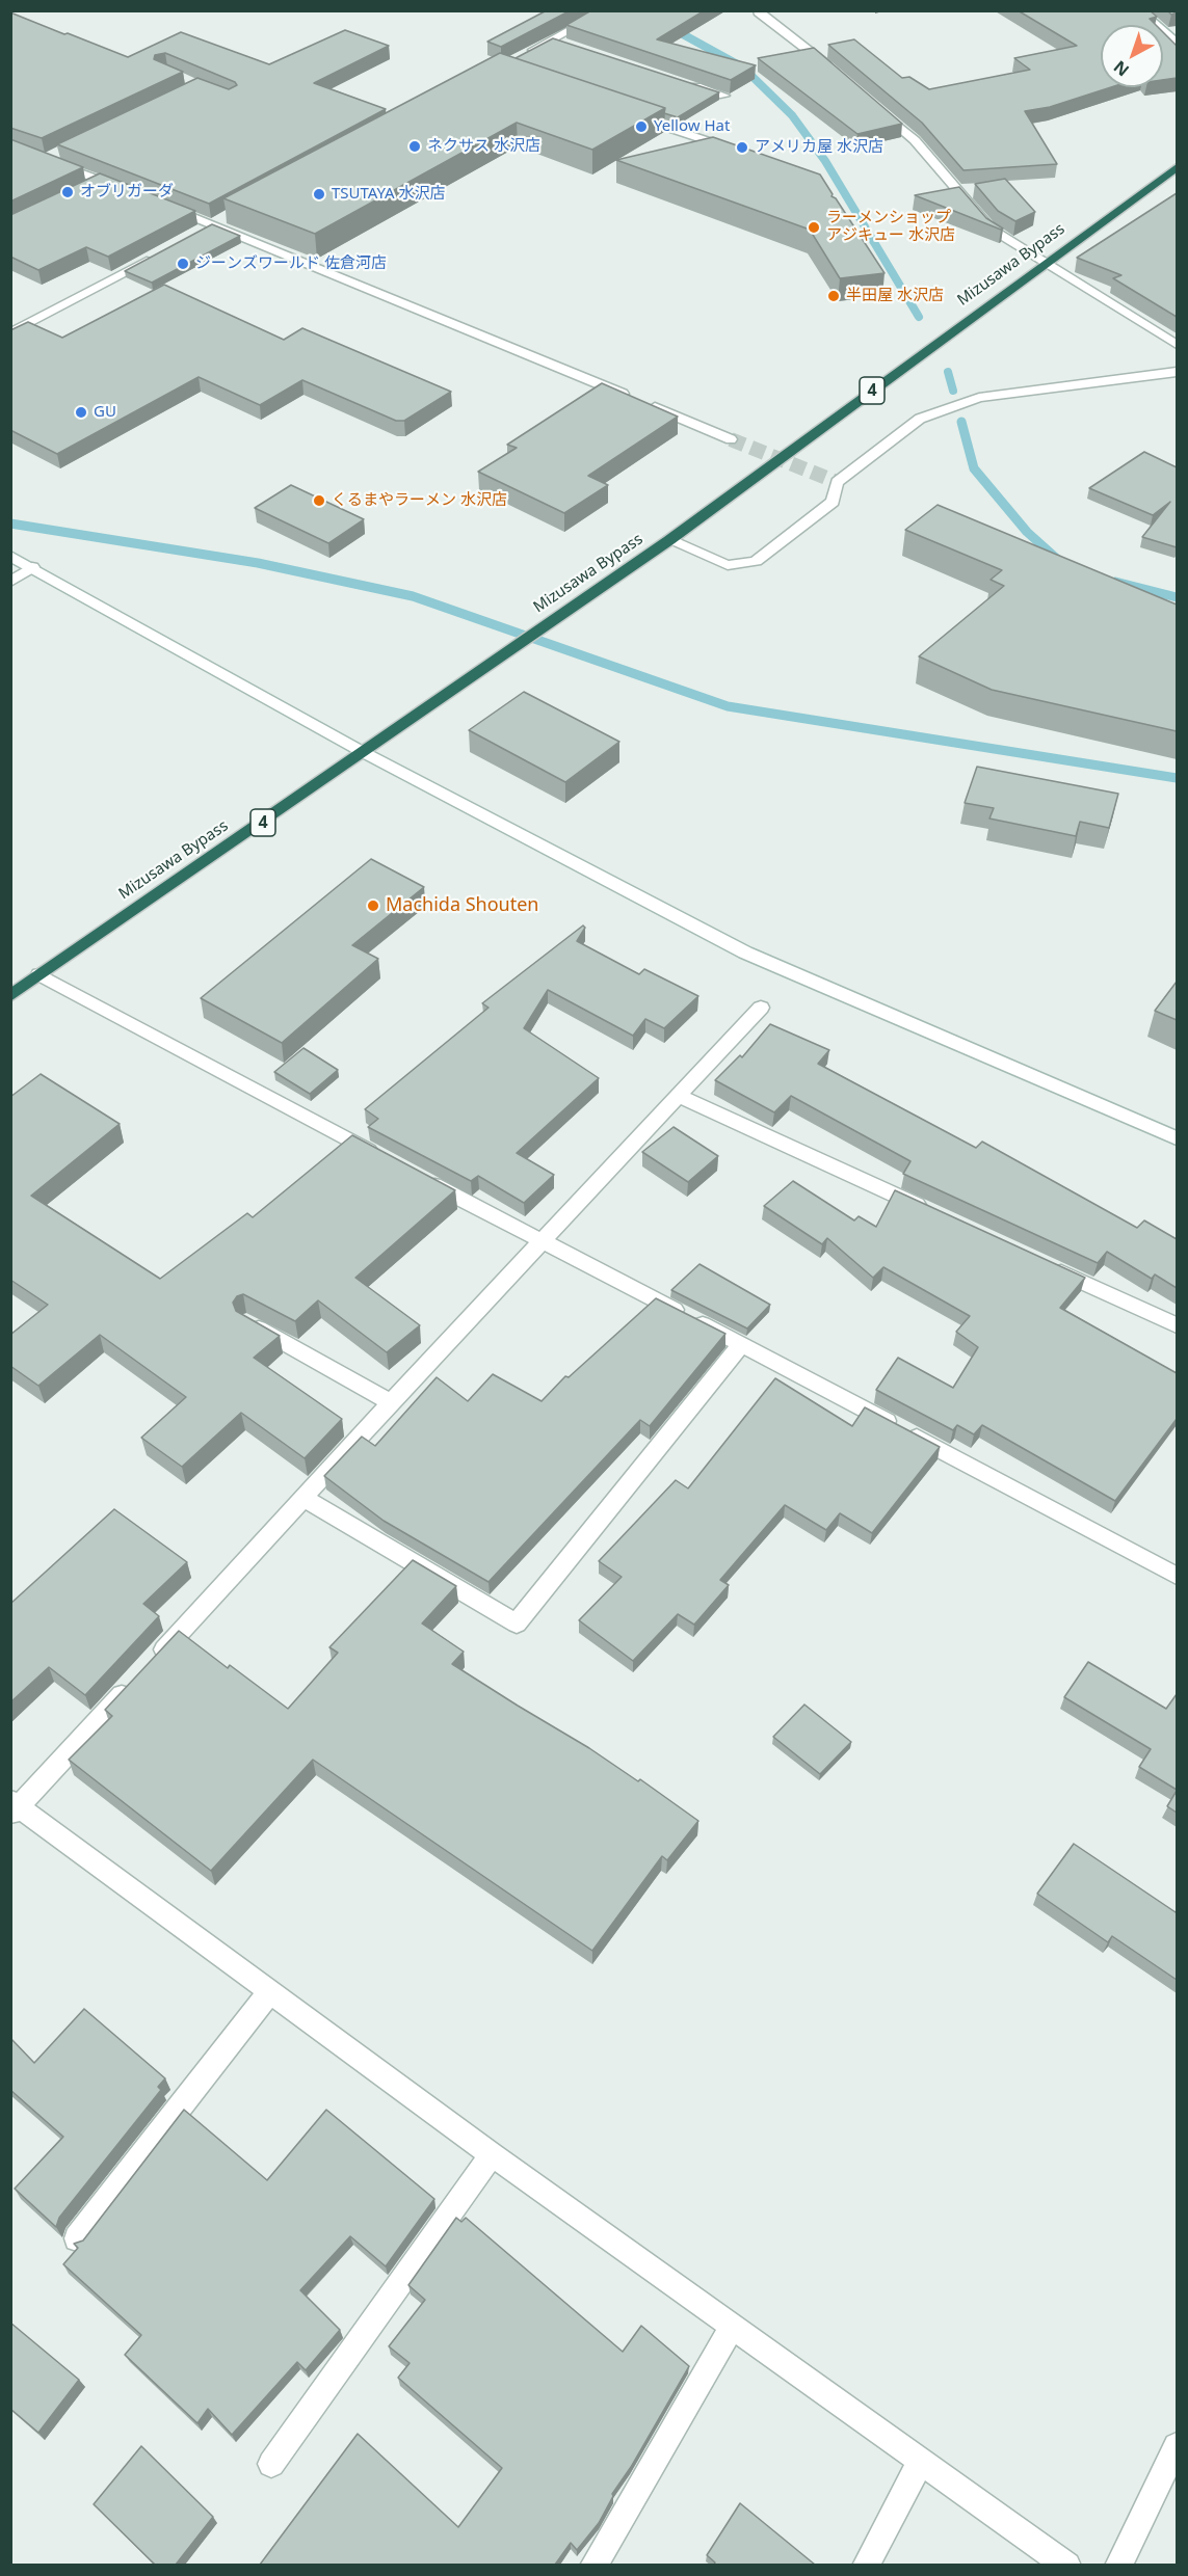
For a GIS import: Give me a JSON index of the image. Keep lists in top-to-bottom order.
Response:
{
  "streets": {
    "highway": ["Mizusawa Bypass", "4"]
  },
  "places": [
    "Yellow Hat",
    "ネクサス 水沢店",
    "アメリカ屋 水沢店",
    "オブリガーダ",
    "TSUTAYA 水沢店",
    "ラーメンショップ アジキュー 水沢店",
    "ジーンズワールド 佐倉河店",
    "半田屋 水沢店",
    "GU",
    "くるまやラーメン 水沢店",
    "Machida Shouten"
  ],
  "north": "bottom left"
}
